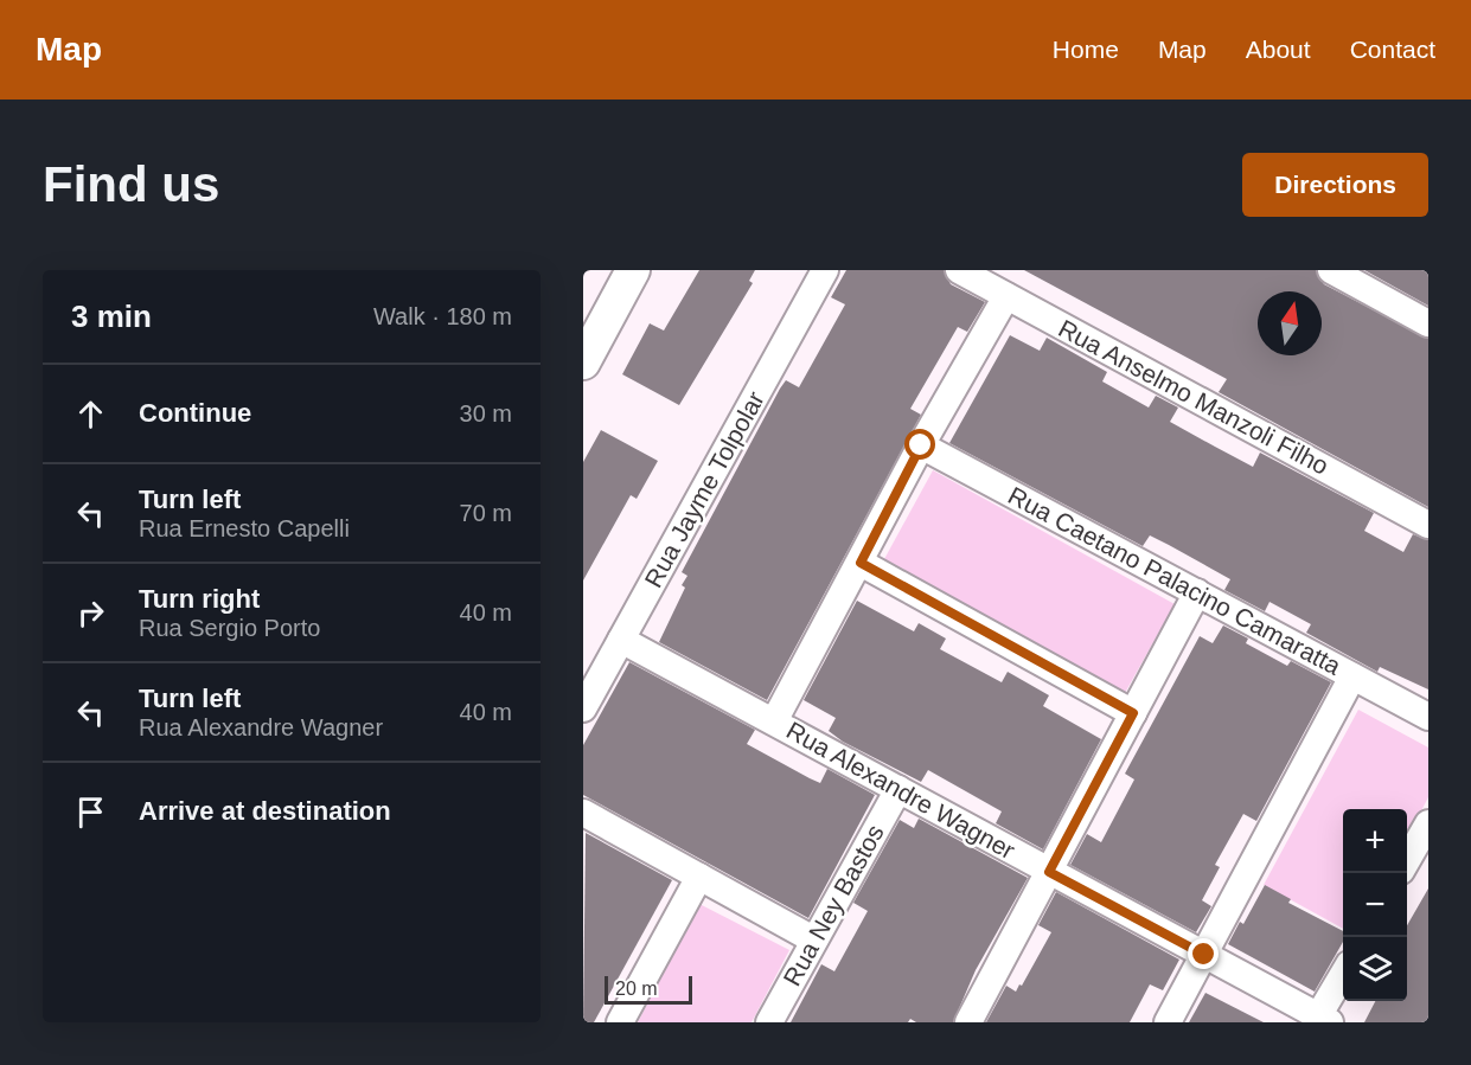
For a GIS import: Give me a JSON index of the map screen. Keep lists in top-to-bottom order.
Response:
{
  "streets": {
    "street": [
      "Rua Anselmo Manzoli Filho",
      "Rua Jayme Tolpolar",
      "Rua Caetano Palacino Camaratta",
      "Rua Alexandre Wagner",
      "Rua Ney Bastos"
    ]
  },
  "crossings": [
    ["Rua Jayme Tolpolar", "Rua Alexandre Wagner"],
    ["Rua Alexandre Wagner", "Rua Ney Bastos"]
  ],
  "scale_bar": "20 m",
  "north": "top",
  "page": {
    "header": "Map",
    "nav": [
      "Home",
      "Map",
      "About",
      "Contact"
    ],
    "buttons": "Directions",
    "title": "Find us",
    "heading": ["3 min", "Walk · 180 m"],
    "list": [
      ["Continue", "30 m"],
      ["Turn left", "Rua Ernesto Capelli", "70 m"],
      ["Turn right", "Rua Sergio Porto", "40 m"],
      ["Turn left", "Rua Alexandre Wagner", "40 m"],
      "Arrive at destination"
    ],
    "map_buttons": ["+", "−"],
    "scale": "20 m"
  }
}
